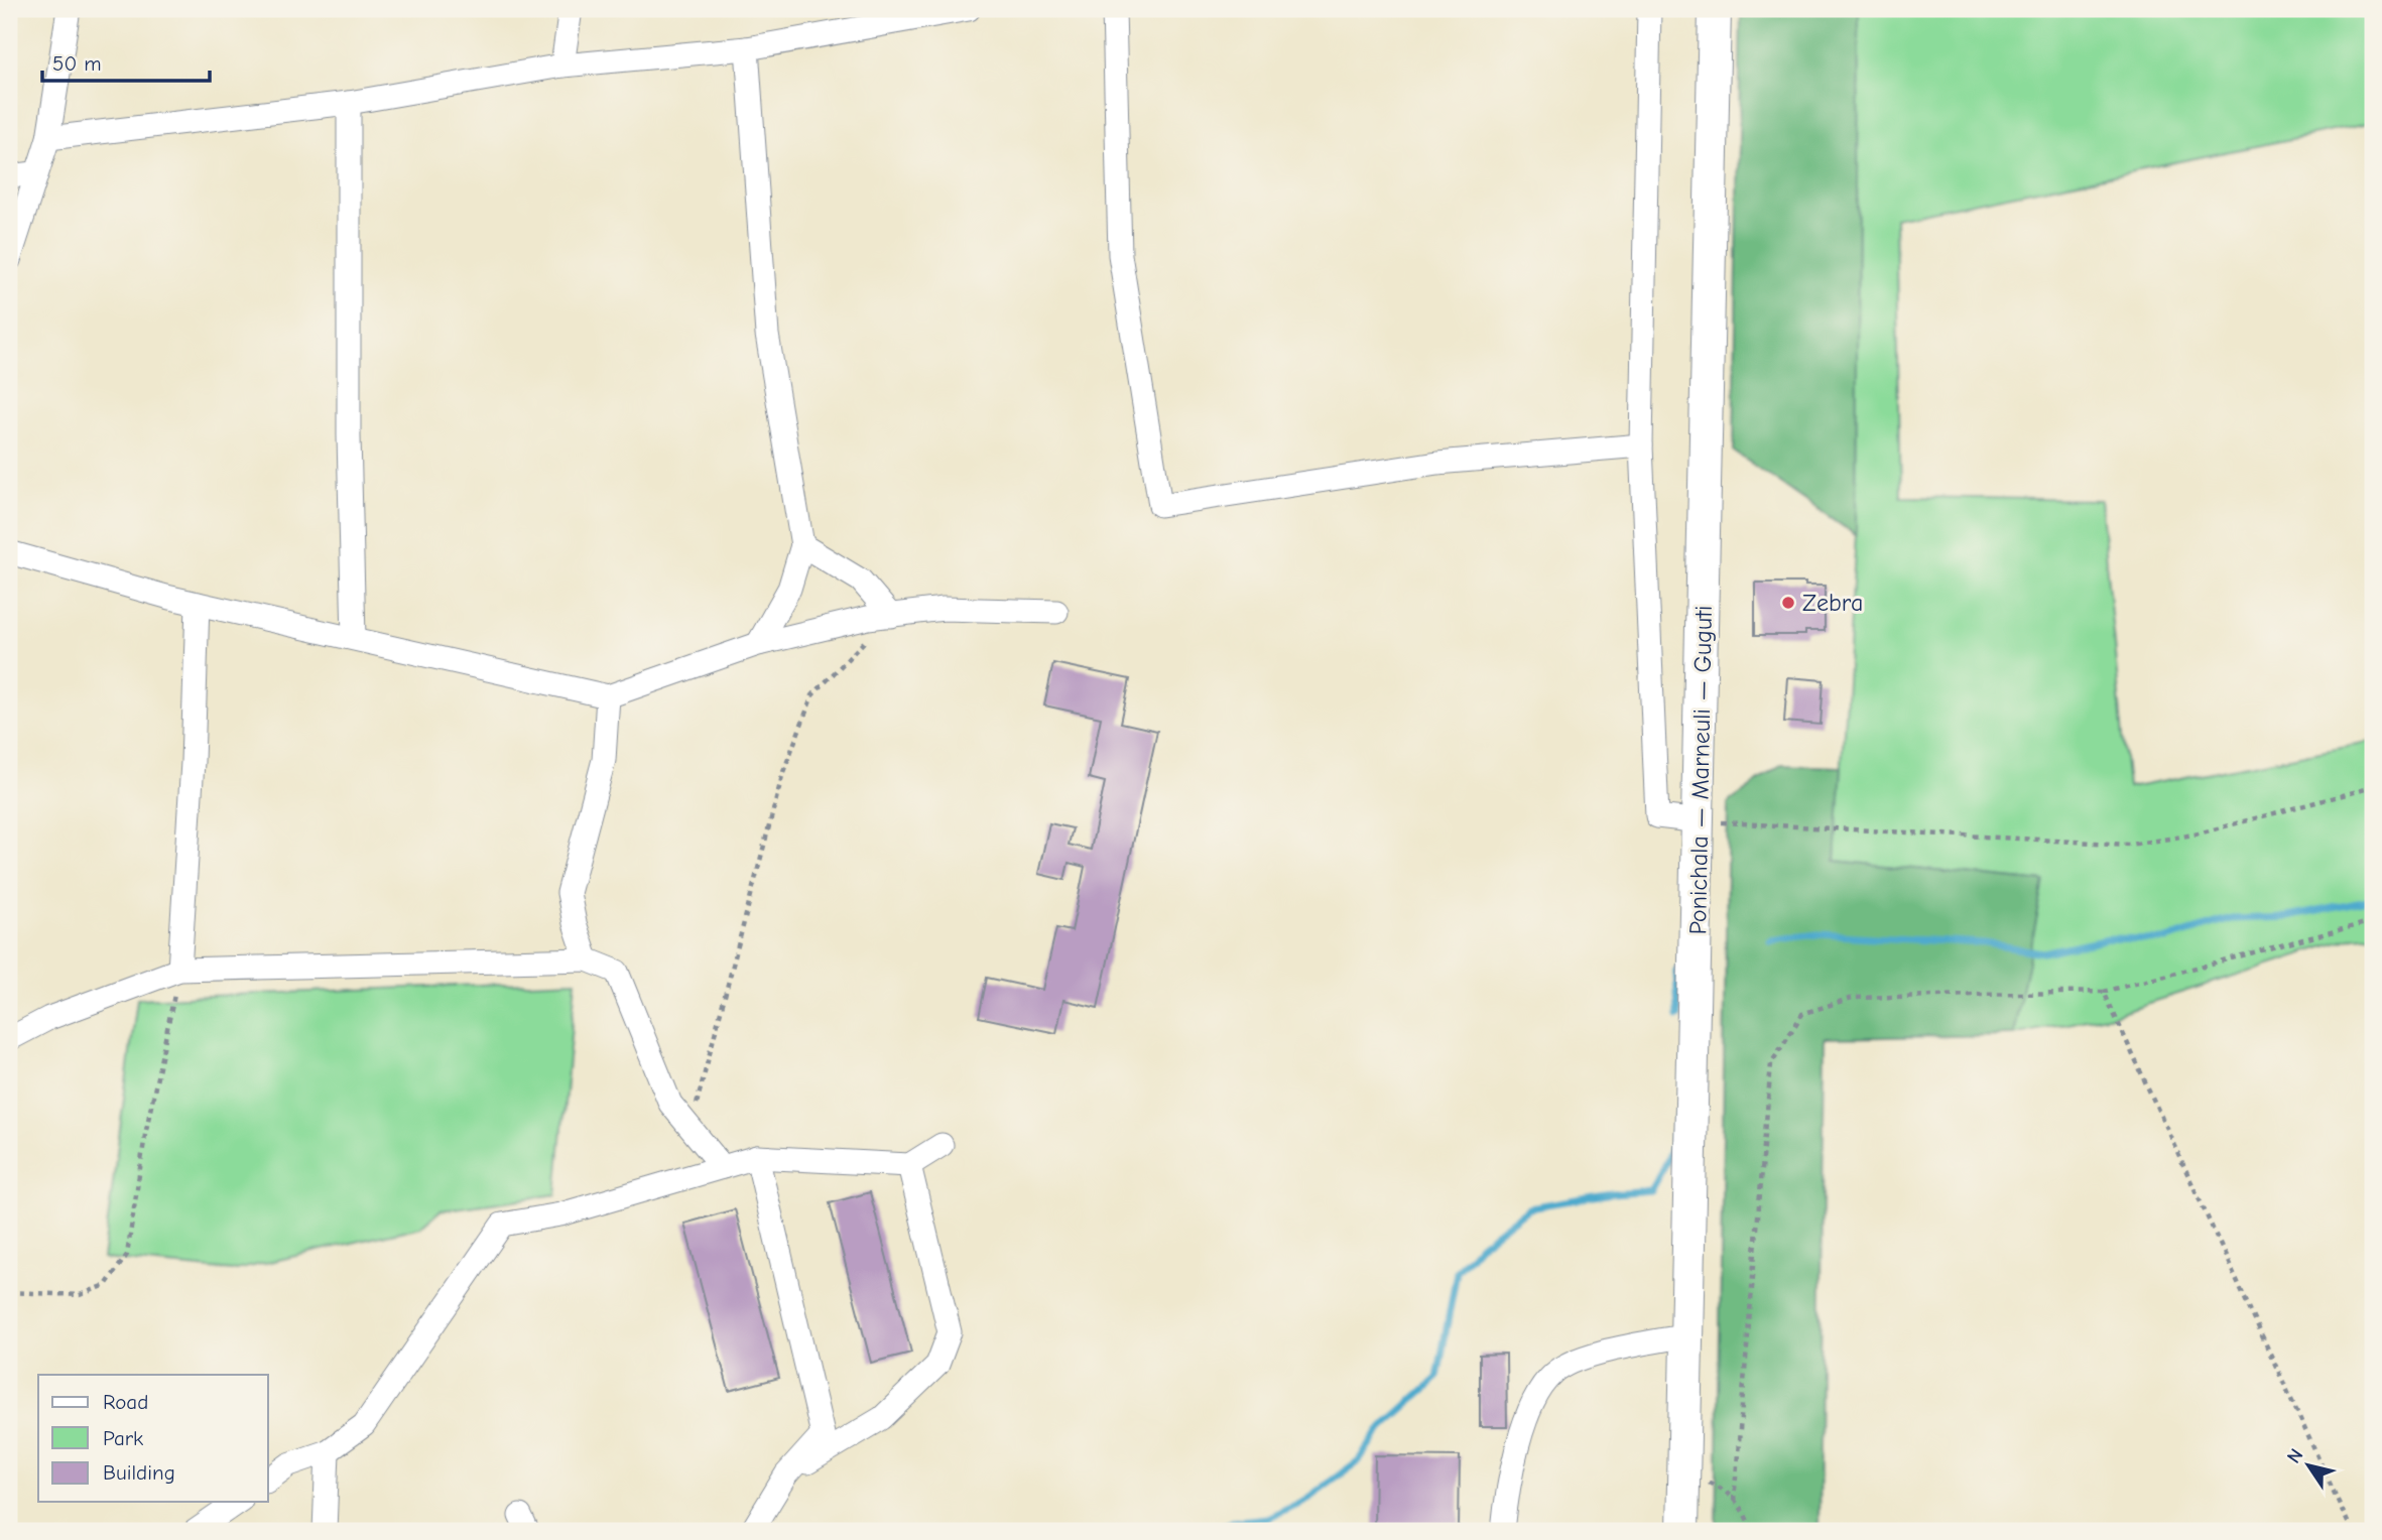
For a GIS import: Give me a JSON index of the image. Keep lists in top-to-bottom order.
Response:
{
  "streets": {
    "highway": ["Ponichala — Marneuli — Guguti"]
  },
  "places": ["Zebra"],
  "legend": ["Road", "Park", "Building"],
  "scale_bar": "50 m",
  "north": "top left"
}
